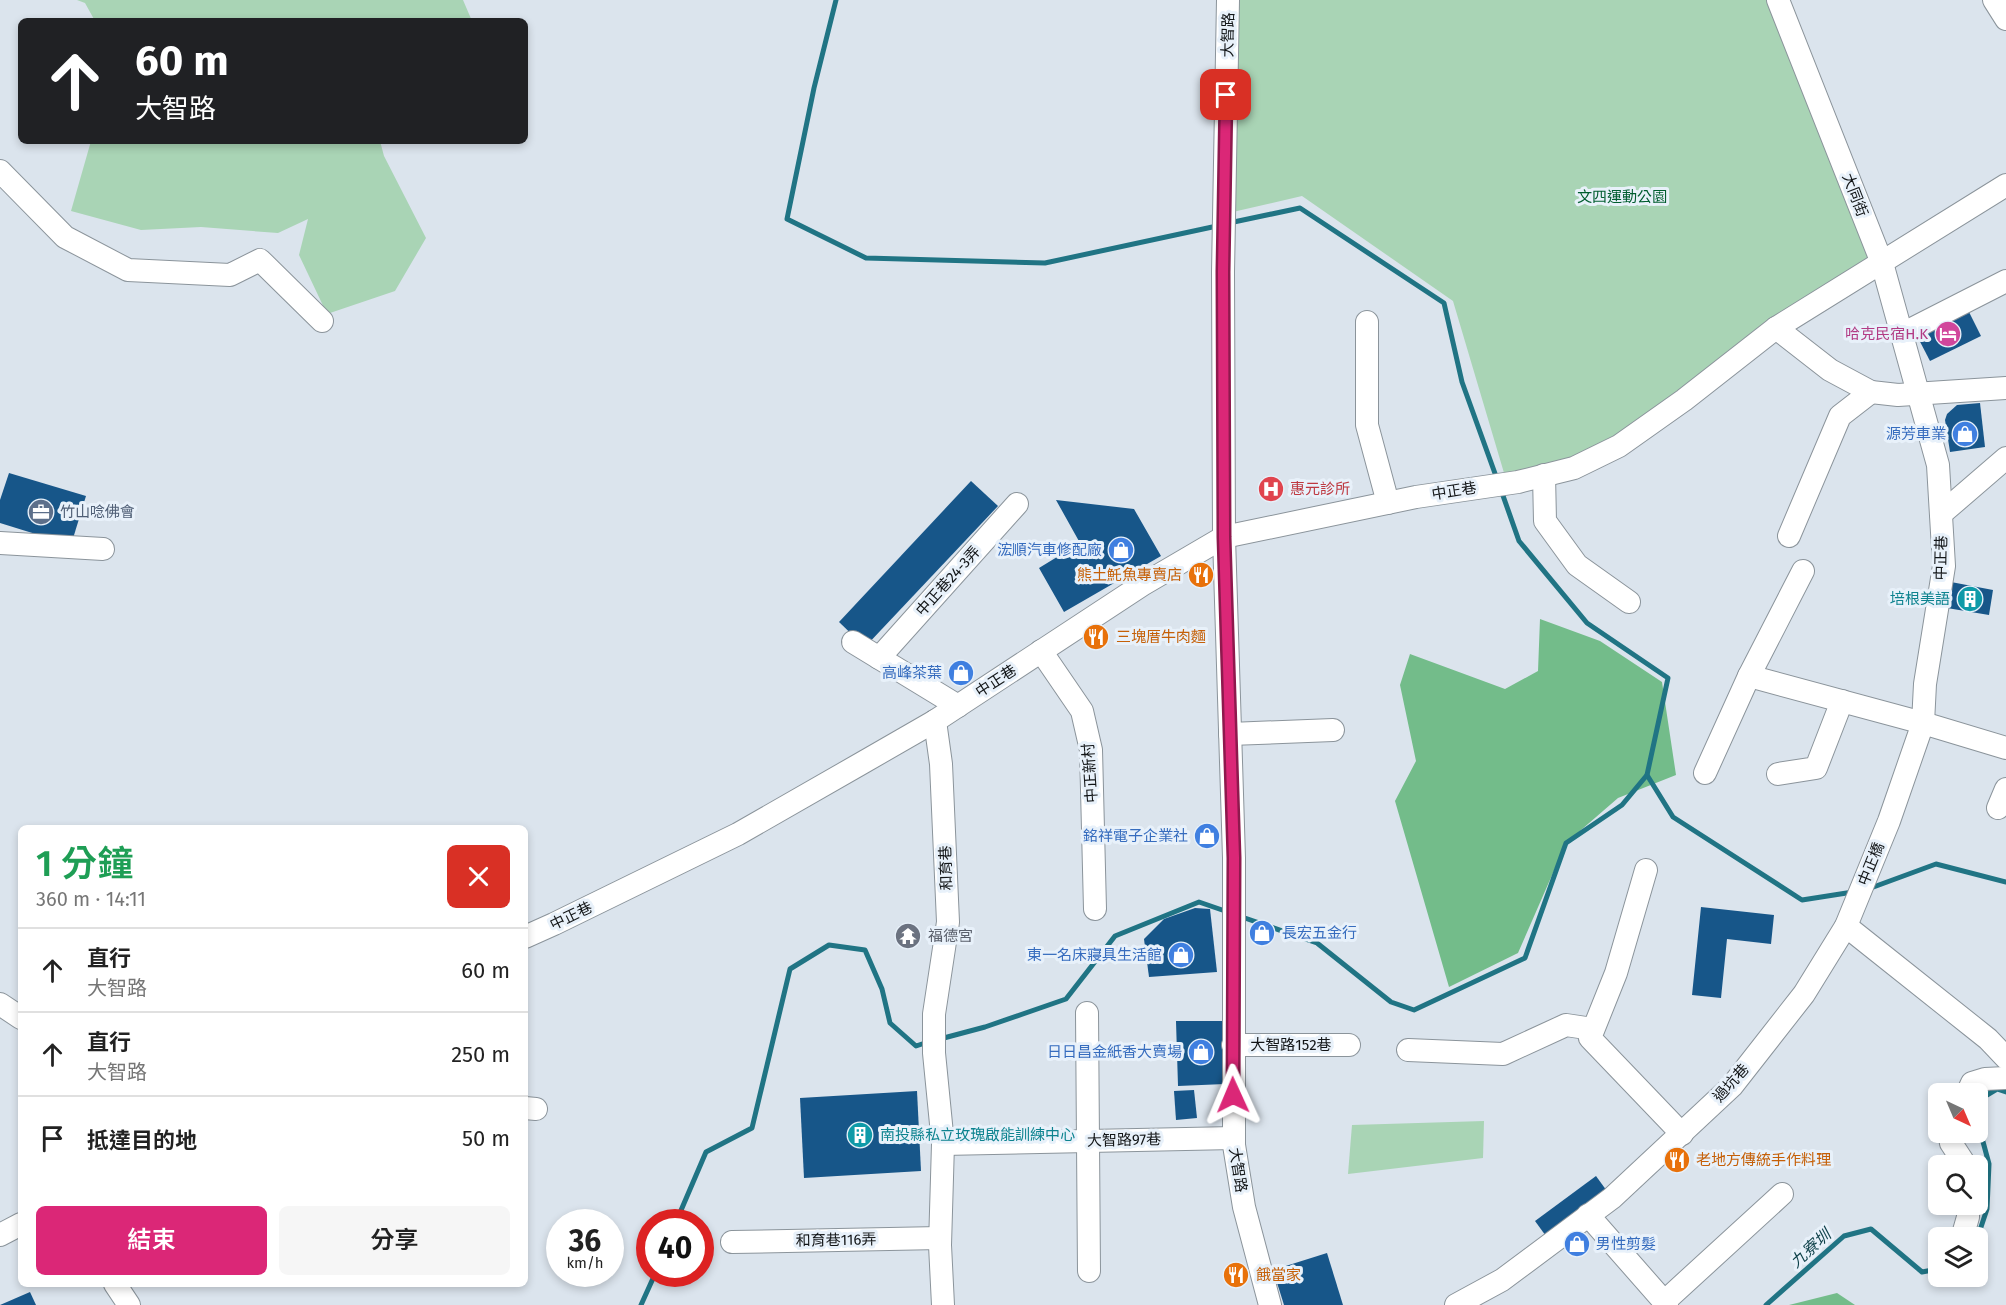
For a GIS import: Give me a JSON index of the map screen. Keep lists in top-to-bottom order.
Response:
{
  "streets": {
    "street": [
      "大智路",
      "大同街",
      "中正巷",
      "中正巷24-3弄",
      "中正新村",
      "中正橋",
      "和育巷",
      "大智路152巷",
      "過坑巷",
      "大智路97巷",
      "和育巷116弄"
    ]
  },
  "crossings": [
    ["大智路", "中正巷"],
    ["大智路", "大智路152巷"],
    ["大智路", "大智路97巷"],
    ["大同街", "中正巷"],
    ["中正巷", "中正新村"],
    ["中正巷", "中正橋"],
    ["中正巷", "和育巷"],
    ["中正橋", "過坑巷"],
    ["和育巷", "大智路97巷"]
  ],
  "water": ["九寮圳"],
  "parks": ["文四運動公園"],
  "places": {
    "hotel": ["哈克民宿H.K"],
    "shop": [
      "源芳車業",
      "浤順汽車修配廠",
      "高峰茶葉",
      "銘祥電子企業社",
      "長宏五金行",
      "東一名床寢具生活館",
      "日日昌金紙香大賣場",
      "男性剪髮"
    ],
    "hospital": ["惠元診所"],
    "office": ["竹山唸佛會"],
    "restaurant": [
      "熊土魠魚專賣店",
      "三塊厝牛肉麵",
      "老地方傳統手作料理",
      "餓當家"
    ],
    "building": ["培根美語", "南投縣私立玫瑰啟能訓練中心"],
    "temple": ["福德宮"]
  },
  "north": "bottom right",
  "page": {
    "turn": ["60 m", "大智路"],
    "heading": ["1 分鐘", "360 m · 14:11"],
    "list": [
      {
        "name": "直行",
        "note": "大智路",
        "value": "60 m"
      },
      {
        "name": "直行",
        "note": "大智路",
        "value": "250 m"
      },
      {
        "name": "抵達目的地",
        "value": "50 m"
      }
    ],
    "buttons": ["結束", "分享"],
    "speed": "36 km/h",
    "limit": "40"
  }
}
